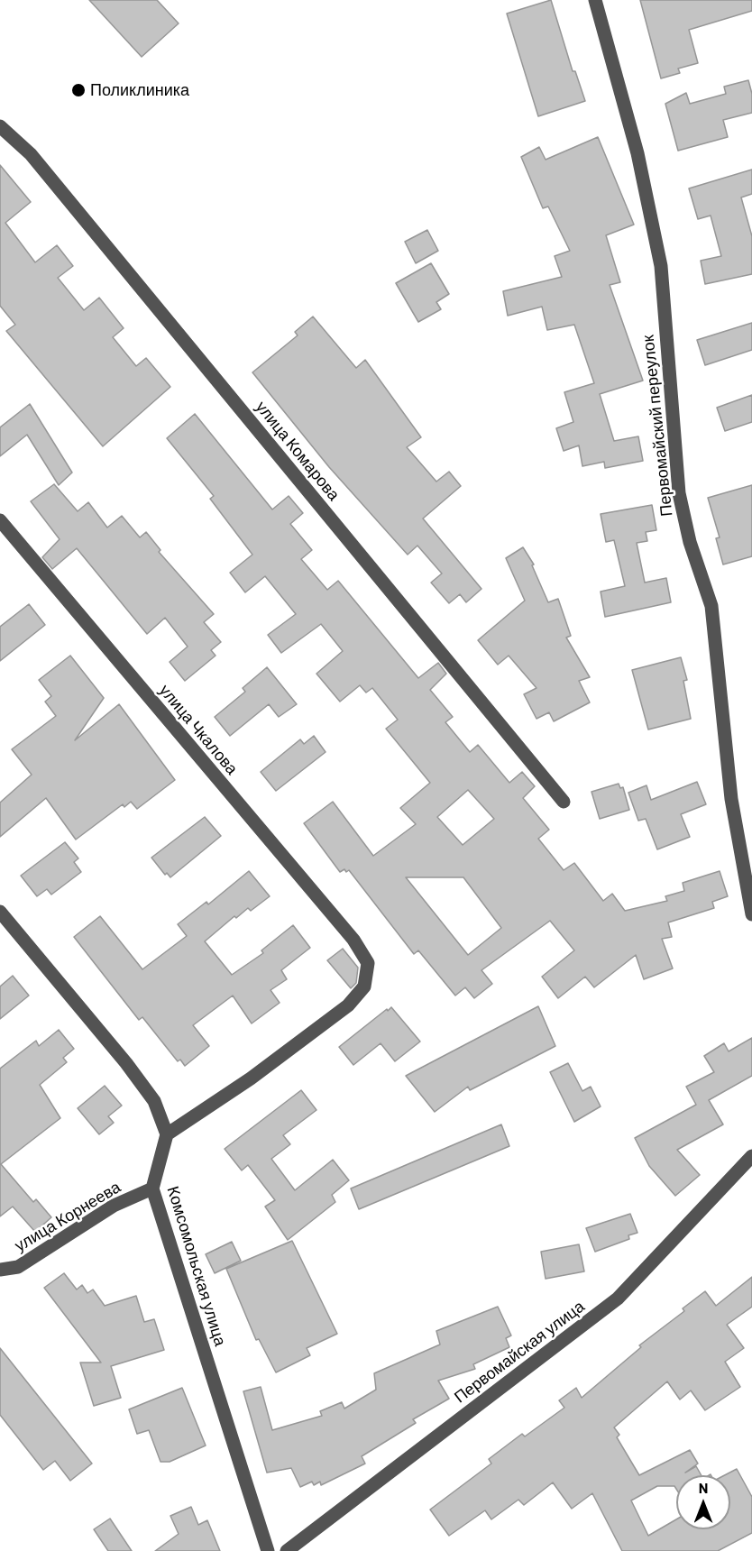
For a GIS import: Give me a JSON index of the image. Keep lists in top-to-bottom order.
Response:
{
  "streets": {
    "street": [
      "Первомайский переулок",
      "улица Комарова",
      "улица Чкалова",
      "улица Корнеева",
      "Комсомольская улица",
      "Первомайская улица"
    ]
  },
  "crossings": [
    ["улица Чкалова", "Комсомольская улица"],
    ["улица Корнеева", "Комсомольская улица"]
  ],
  "places": ["Поликлиника"],
  "north": "top"
}
